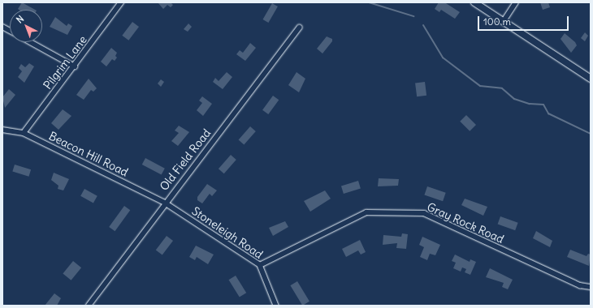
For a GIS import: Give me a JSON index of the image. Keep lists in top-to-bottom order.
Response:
{
  "streets": {
    "street": [
      "Pilgrim Lane",
      "Beacon Hill Road",
      "Old Field Road",
      "Gray Rock Road",
      "Stoneleigh Road"
    ]
  },
  "crossings": [
    ["Pilgrim Lane", "Beacon Hill Road"],
    ["Beacon Hill Road", "Old Field Road"],
    ["Beacon Hill Road", "Stoneleigh Road"],
    ["Old Field Road", "Stoneleigh Road"],
    ["Gray Rock Road", "Stoneleigh Road"]
  ],
  "scale_bar": "100 m",
  "north": "top left"
}
